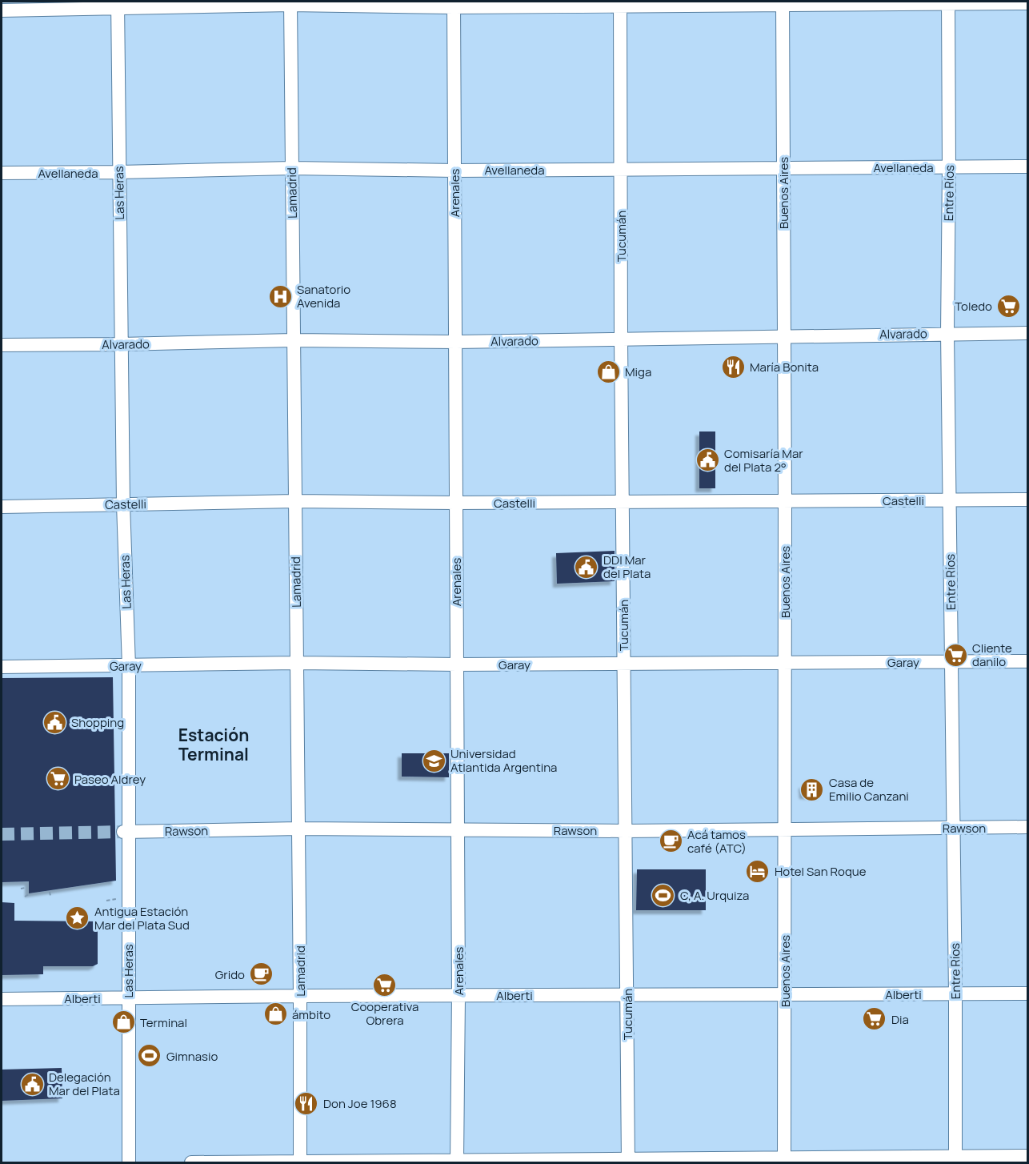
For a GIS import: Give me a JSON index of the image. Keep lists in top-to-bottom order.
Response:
{
  "streets": {
    "street": [
      "Avellaneda",
      "Las Heras",
      "Lamadrid",
      "Arenales",
      "Buenos Aires",
      "Entre Ríos",
      "Tucumán",
      "Alvarado",
      "Castelli",
      "Garay",
      "Rawson",
      "Alberti"
    ]
  },
  "crossings": [
    ["Avellaneda", "Las Heras"],
    ["Avellaneda", "Lamadrid"],
    ["Avellaneda", "Arenales"],
    ["Avellaneda", "Buenos Aires"],
    ["Avellaneda", "Entre Ríos"],
    ["Avellaneda", "Tucumán"],
    ["Las Heras", "Alvarado"],
    ["Las Heras", "Castelli"],
    ["Las Heras", "Garay"],
    ["Las Heras", "Rawson"],
    ["Las Heras", "Alberti"],
    ["Lamadrid", "Alvarado"],
    ["Lamadrid", "Castelli"],
    ["Lamadrid", "Garay"],
    ["Lamadrid", "Rawson"],
    ["Lamadrid", "Alberti"],
    ["Arenales", "Alvarado"],
    ["Arenales", "Castelli"],
    ["Arenales", "Garay"],
    ["Arenales", "Rawson"],
    ["Arenales", "Alberti"],
    ["Buenos Aires", "Alvarado"],
    ["Buenos Aires", "Castelli"],
    ["Buenos Aires", "Garay"],
    ["Buenos Aires", "Rawson"],
    ["Buenos Aires", "Alberti"],
    ["Entre Ríos", "Alvarado"],
    ["Entre Ríos", "Castelli"],
    ["Entre Ríos", "Garay"],
    ["Entre Ríos", "Rawson"],
    ["Entre Ríos", "Alberti"],
    ["Tucumán", "Alvarado"],
    ["Tucumán", "Castelli"],
    ["Tucumán", "Garay"],
    ["Tucumán", "Rawson"],
    ["Tucumán", "Alberti"]
  ],
  "districts": ["Estación Terminal"],
  "places": {
    "hospital": ["Sanatorio Avenida"],
    "supermarket": [
      "Toledo",
      "Cliente danilo",
      "Paseo Aldrey",
      "Cooperativa Obrera",
      "Dia"
    ],
    "restaurant": ["María Bonita", "Don Joe 1968"],
    "shop": ["Miga", "ámbito", "Terminal"],
    "public building": [
      "Comisaría Mar del Plata 2°",
      "DDI Mar del Plata",
      "Shopping",
      "Delegación Mar del Plata"
    ],
    "school or university": ["Universidad Atlantida Argentina"],
    "building": ["Casa de Emilio Canzani"],
    "cafe": ["Acá tamos café (ATC)", "Grido"],
    "hotel": ["Hotel San Roque"],
    "sports": ["C, A. Urquiza", "Gimnasio"],
    "place": ["Antigua Estación Mar del Plata Sud"]
  }
}
